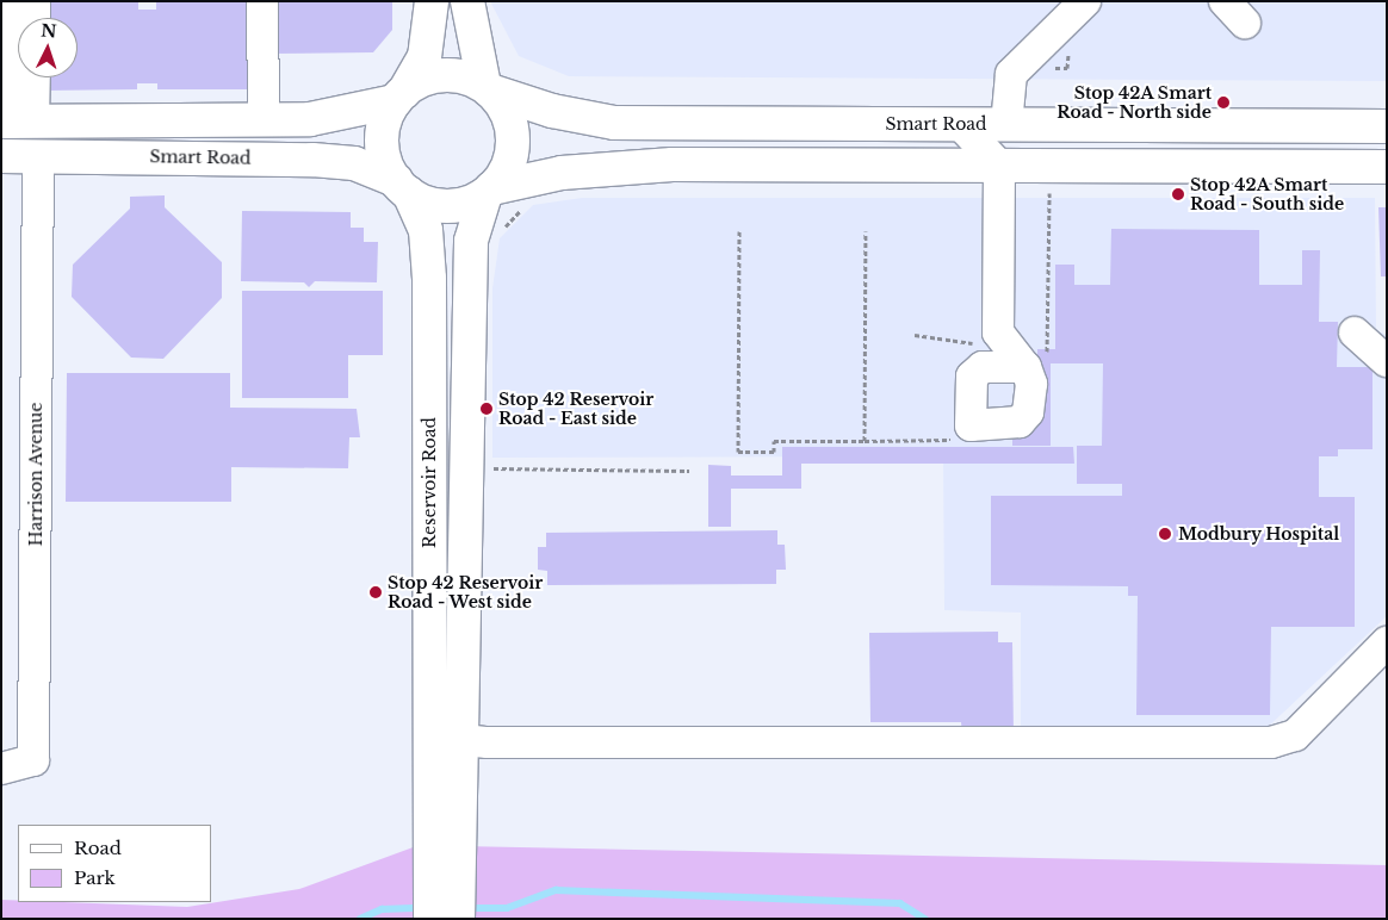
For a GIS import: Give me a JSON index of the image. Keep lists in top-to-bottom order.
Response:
{
  "streets": {
    "main road": ["Smart Road", "Reservoir Road"],
    "street": ["Harrison Avenue"]
  },
  "crossings": [
    ["Smart Road", "Harrison Avenue"],
    ["Smart Road", "Reservoir Road"]
  ],
  "places": [
    "Stop 42A Smart Road - North side",
    "Stop 42A Smart Road - South side",
    "Stop 42 Reservoir Road - East side",
    "Modbury Hospital",
    "Stop 42 Reservoir Road - West side"
  ],
  "legend": ["Road", "Park"],
  "north": "top"
}
